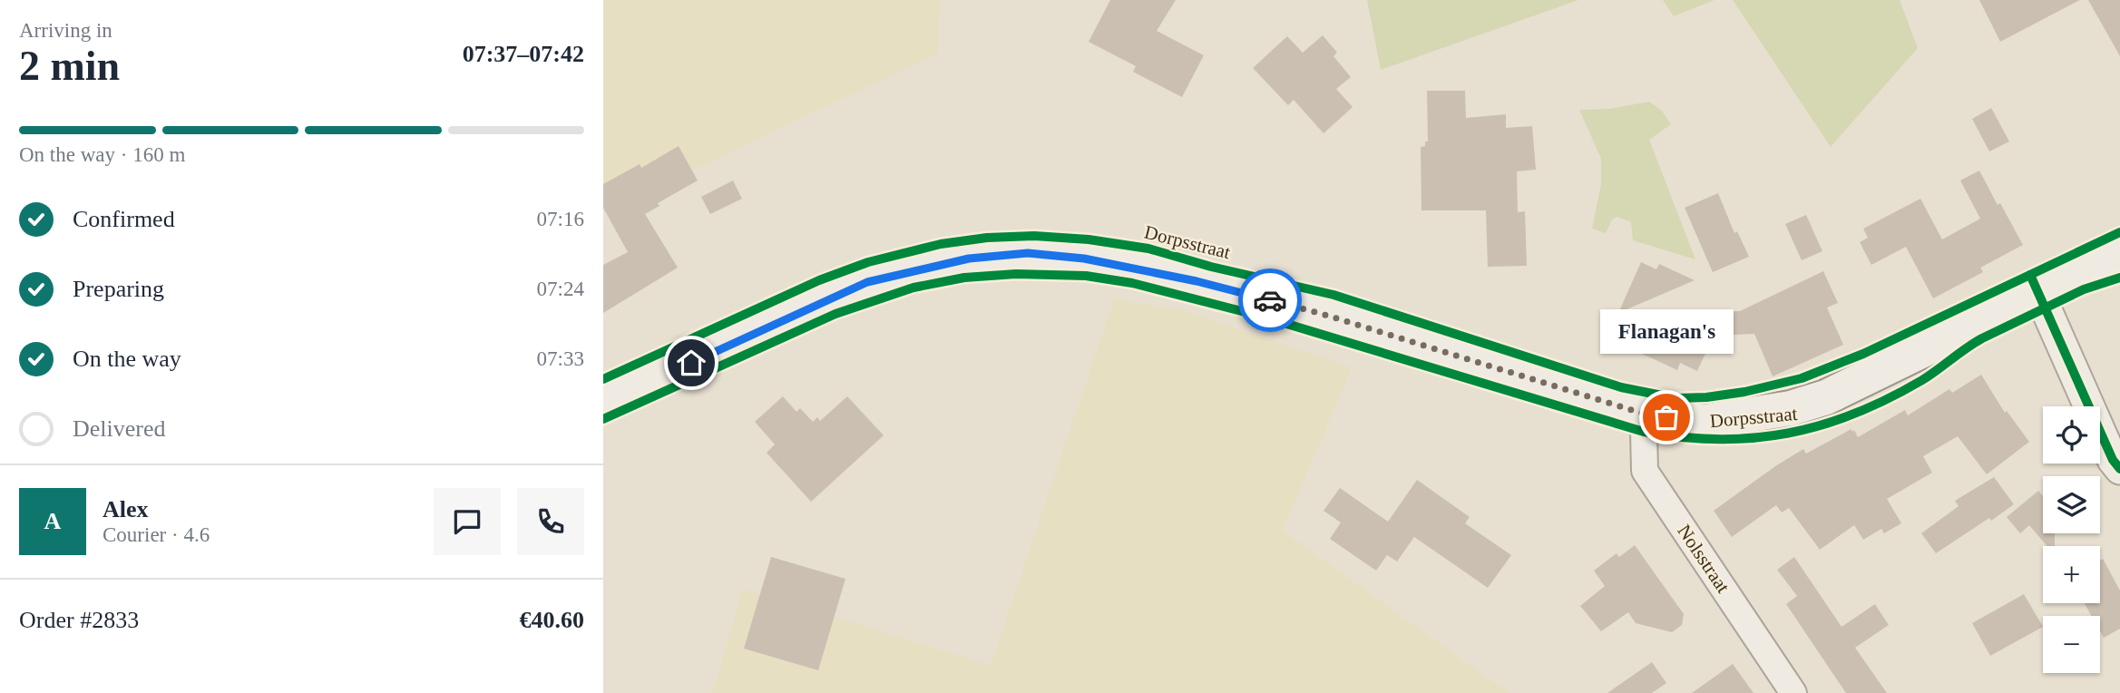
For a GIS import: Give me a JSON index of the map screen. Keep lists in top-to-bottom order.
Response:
{
  "streets": {
    "main road": ["Dorpsstraat"],
    "street": ["Nolsstraat"]
  },
  "crossings": [
    ["Dorpsstraat", "Nolsstraat"]
  ],
  "places": ["Flanagan's"],
  "page": {
    "heading": ["2 min", "Arriving in", "07:37–07:42"],
    "panel": [
      "Alex",
      "Courier · 4.6",
      "Order #2833",
      "€40.60"
    ],
    "bar": "On the way · 160 m",
    "list": [
      ["Confirmed", "07:16"],
      ["Preparing", "07:24"],
      ["On the way", "07:33"],
      "Delivered"
    ],
    "bubble": "Flanagan's",
    "map_buttons": ["+", "−"],
    "round": "A"
  }
}
